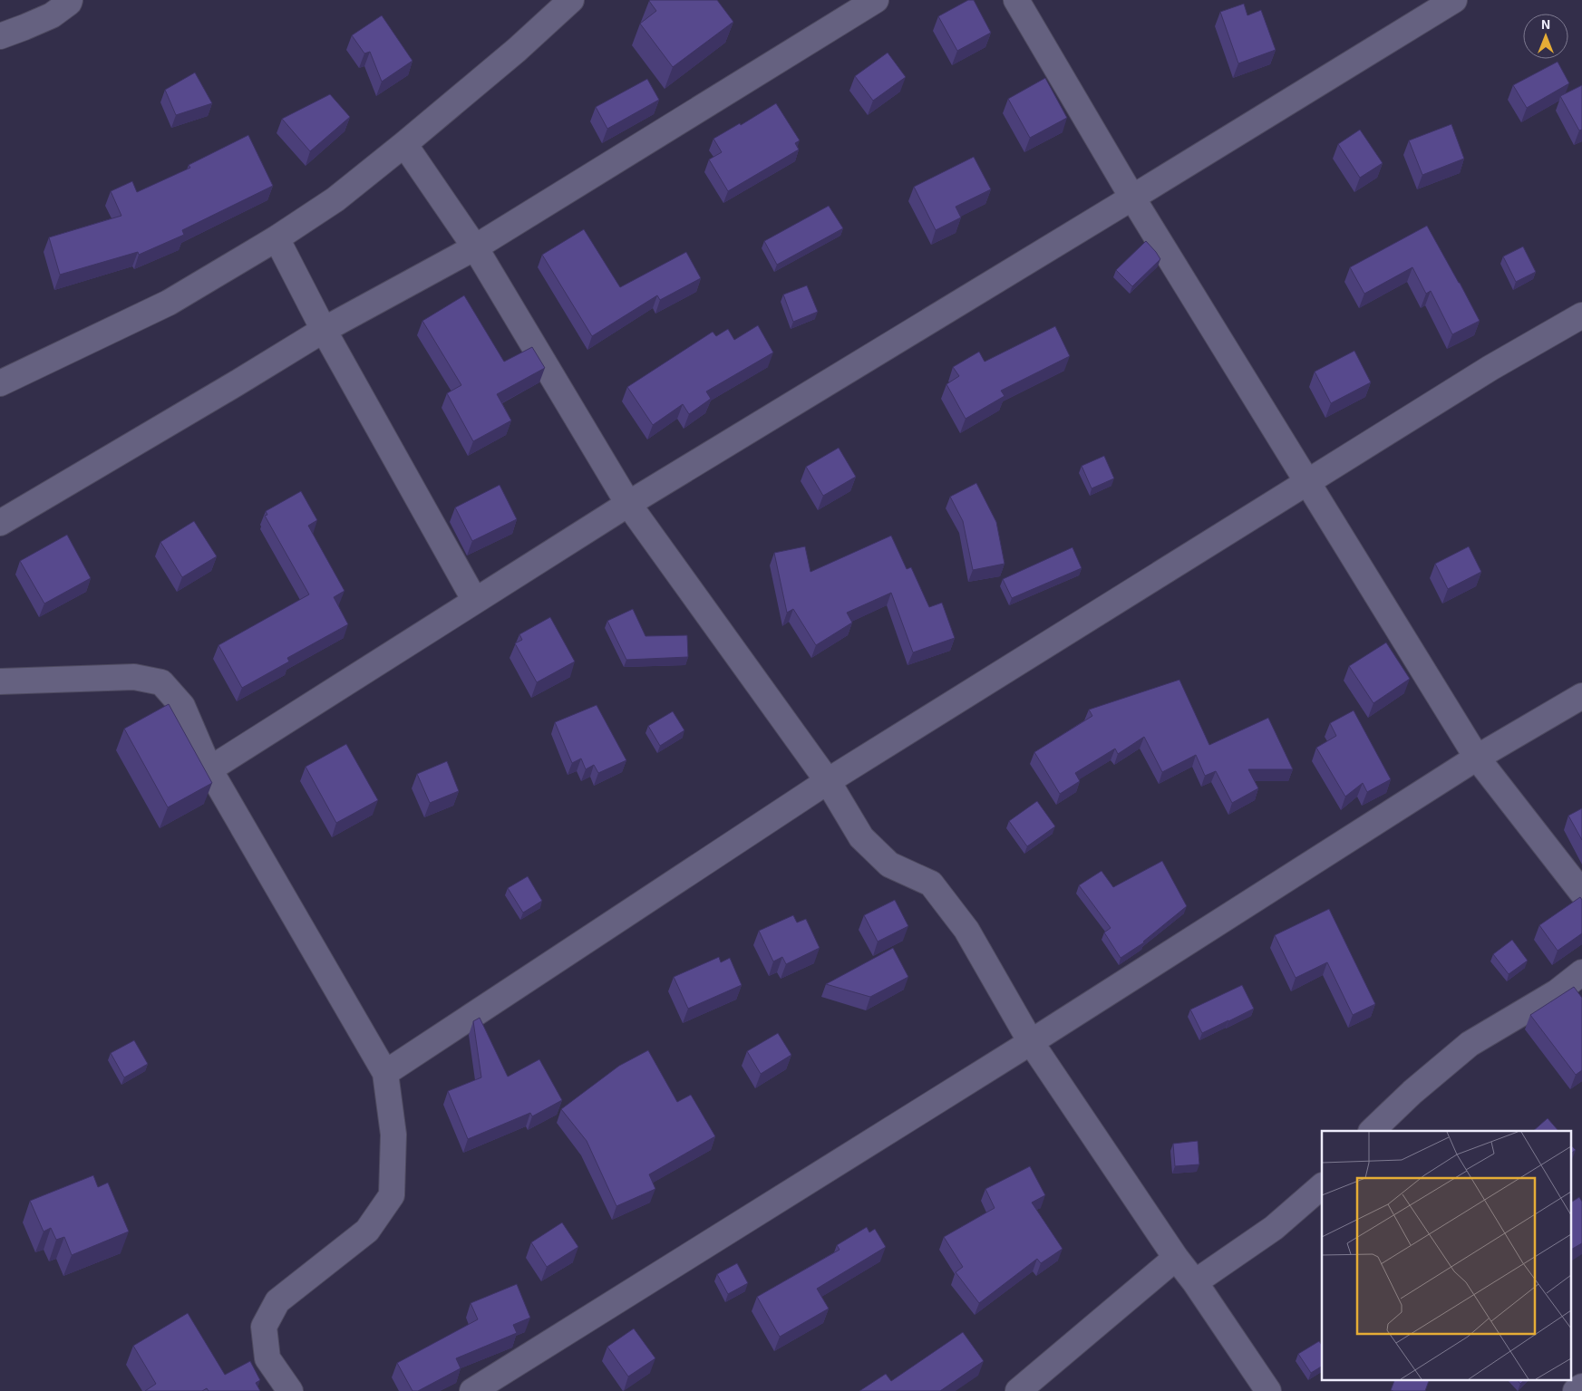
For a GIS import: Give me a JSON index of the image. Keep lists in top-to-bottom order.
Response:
{
  "north": "top"
}
